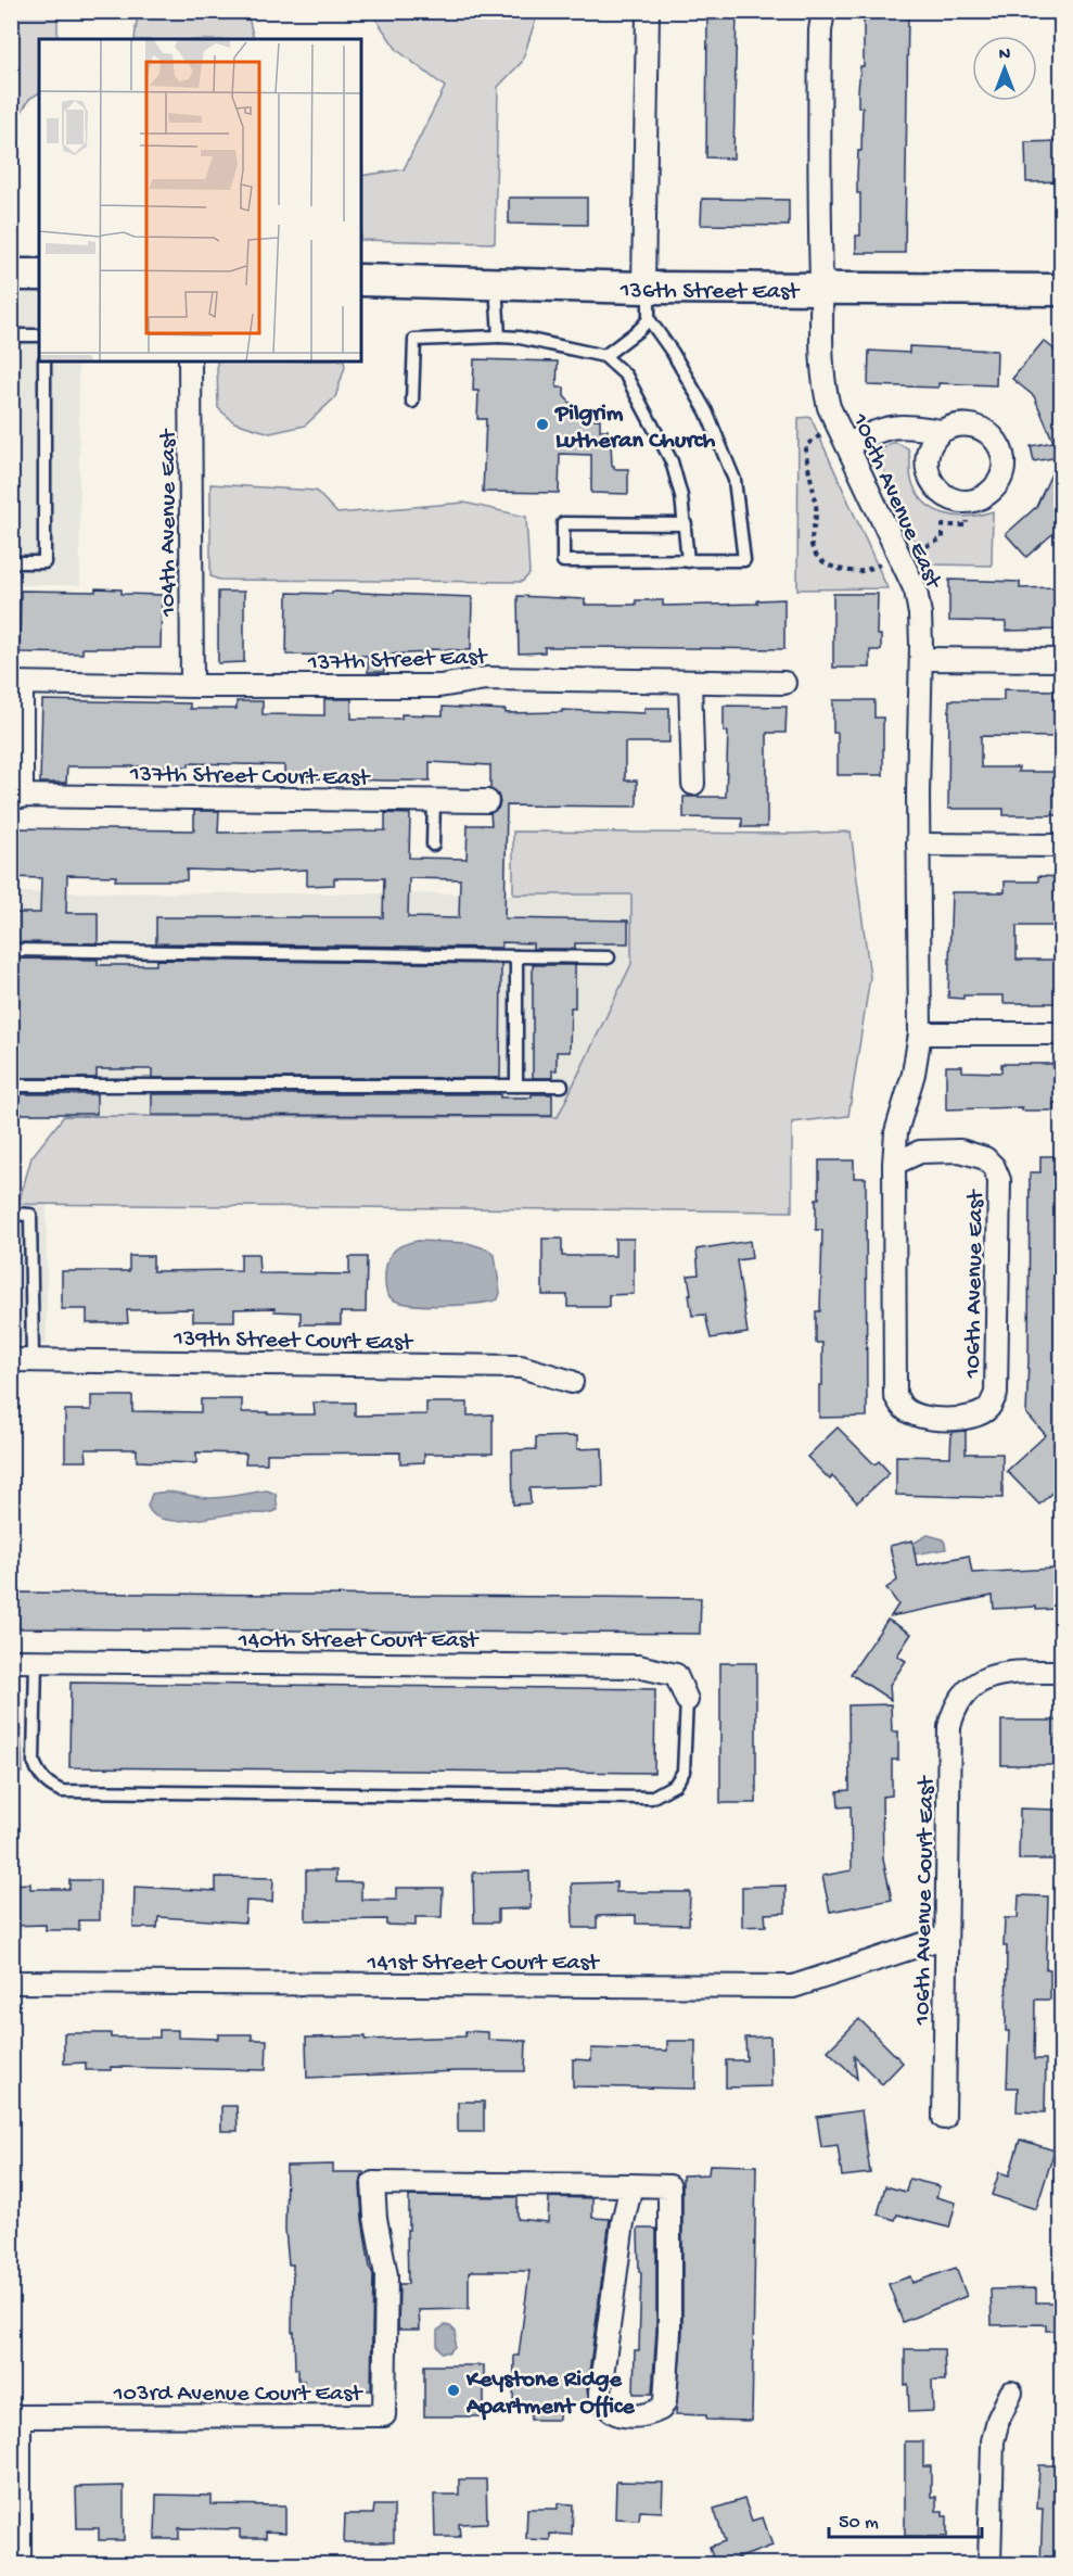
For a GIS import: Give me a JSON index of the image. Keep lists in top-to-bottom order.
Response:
{
  "streets": {
    "street": [
      "136th Street East",
      "106th Avenue East",
      "104th Avenue East",
      "137th Street East",
      "137th Street Court East",
      "139th Street Court East",
      "140th Street Court East",
      "106th Avenue Court East",
      "141st Street Court East",
      "103rd Avenue Court East"
    ]
  },
  "crossings": [
    ["136th Street East", "106th Avenue East"],
    ["104th Avenue East", "137th Street East"],
    ["106th Avenue Court East", "141st Street Court East"]
  ],
  "places": ["Pilgrim Lutheran Church", "Keystone Ridge Apartment Office"],
  "scale_bar": "50 m",
  "north": "top"
}
